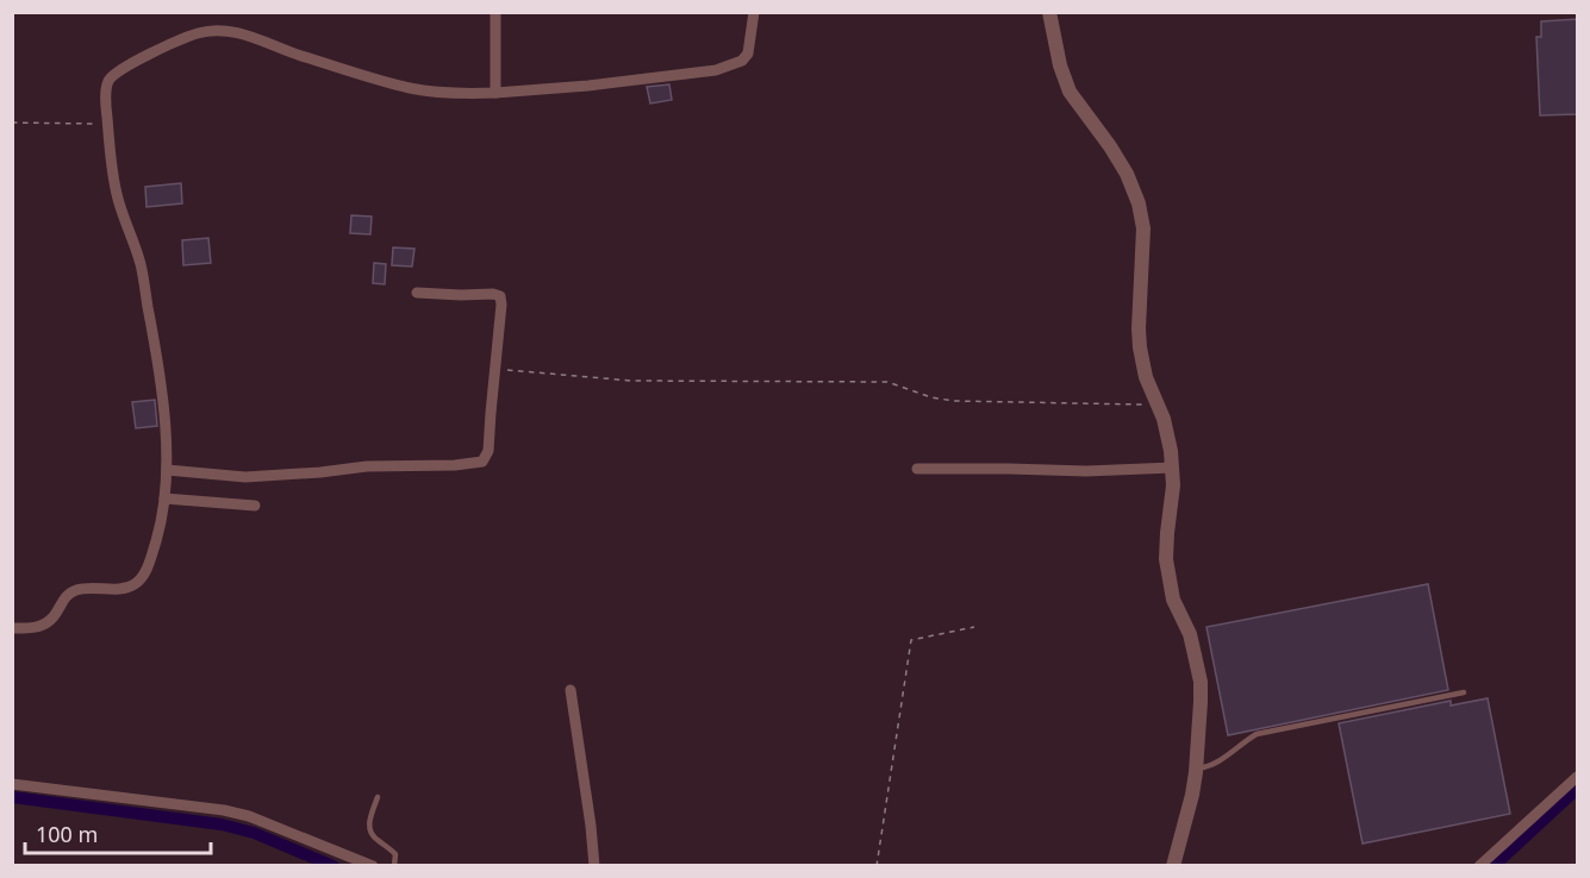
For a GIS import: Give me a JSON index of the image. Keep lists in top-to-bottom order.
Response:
{
  "scale_bar": "100 m"
}
